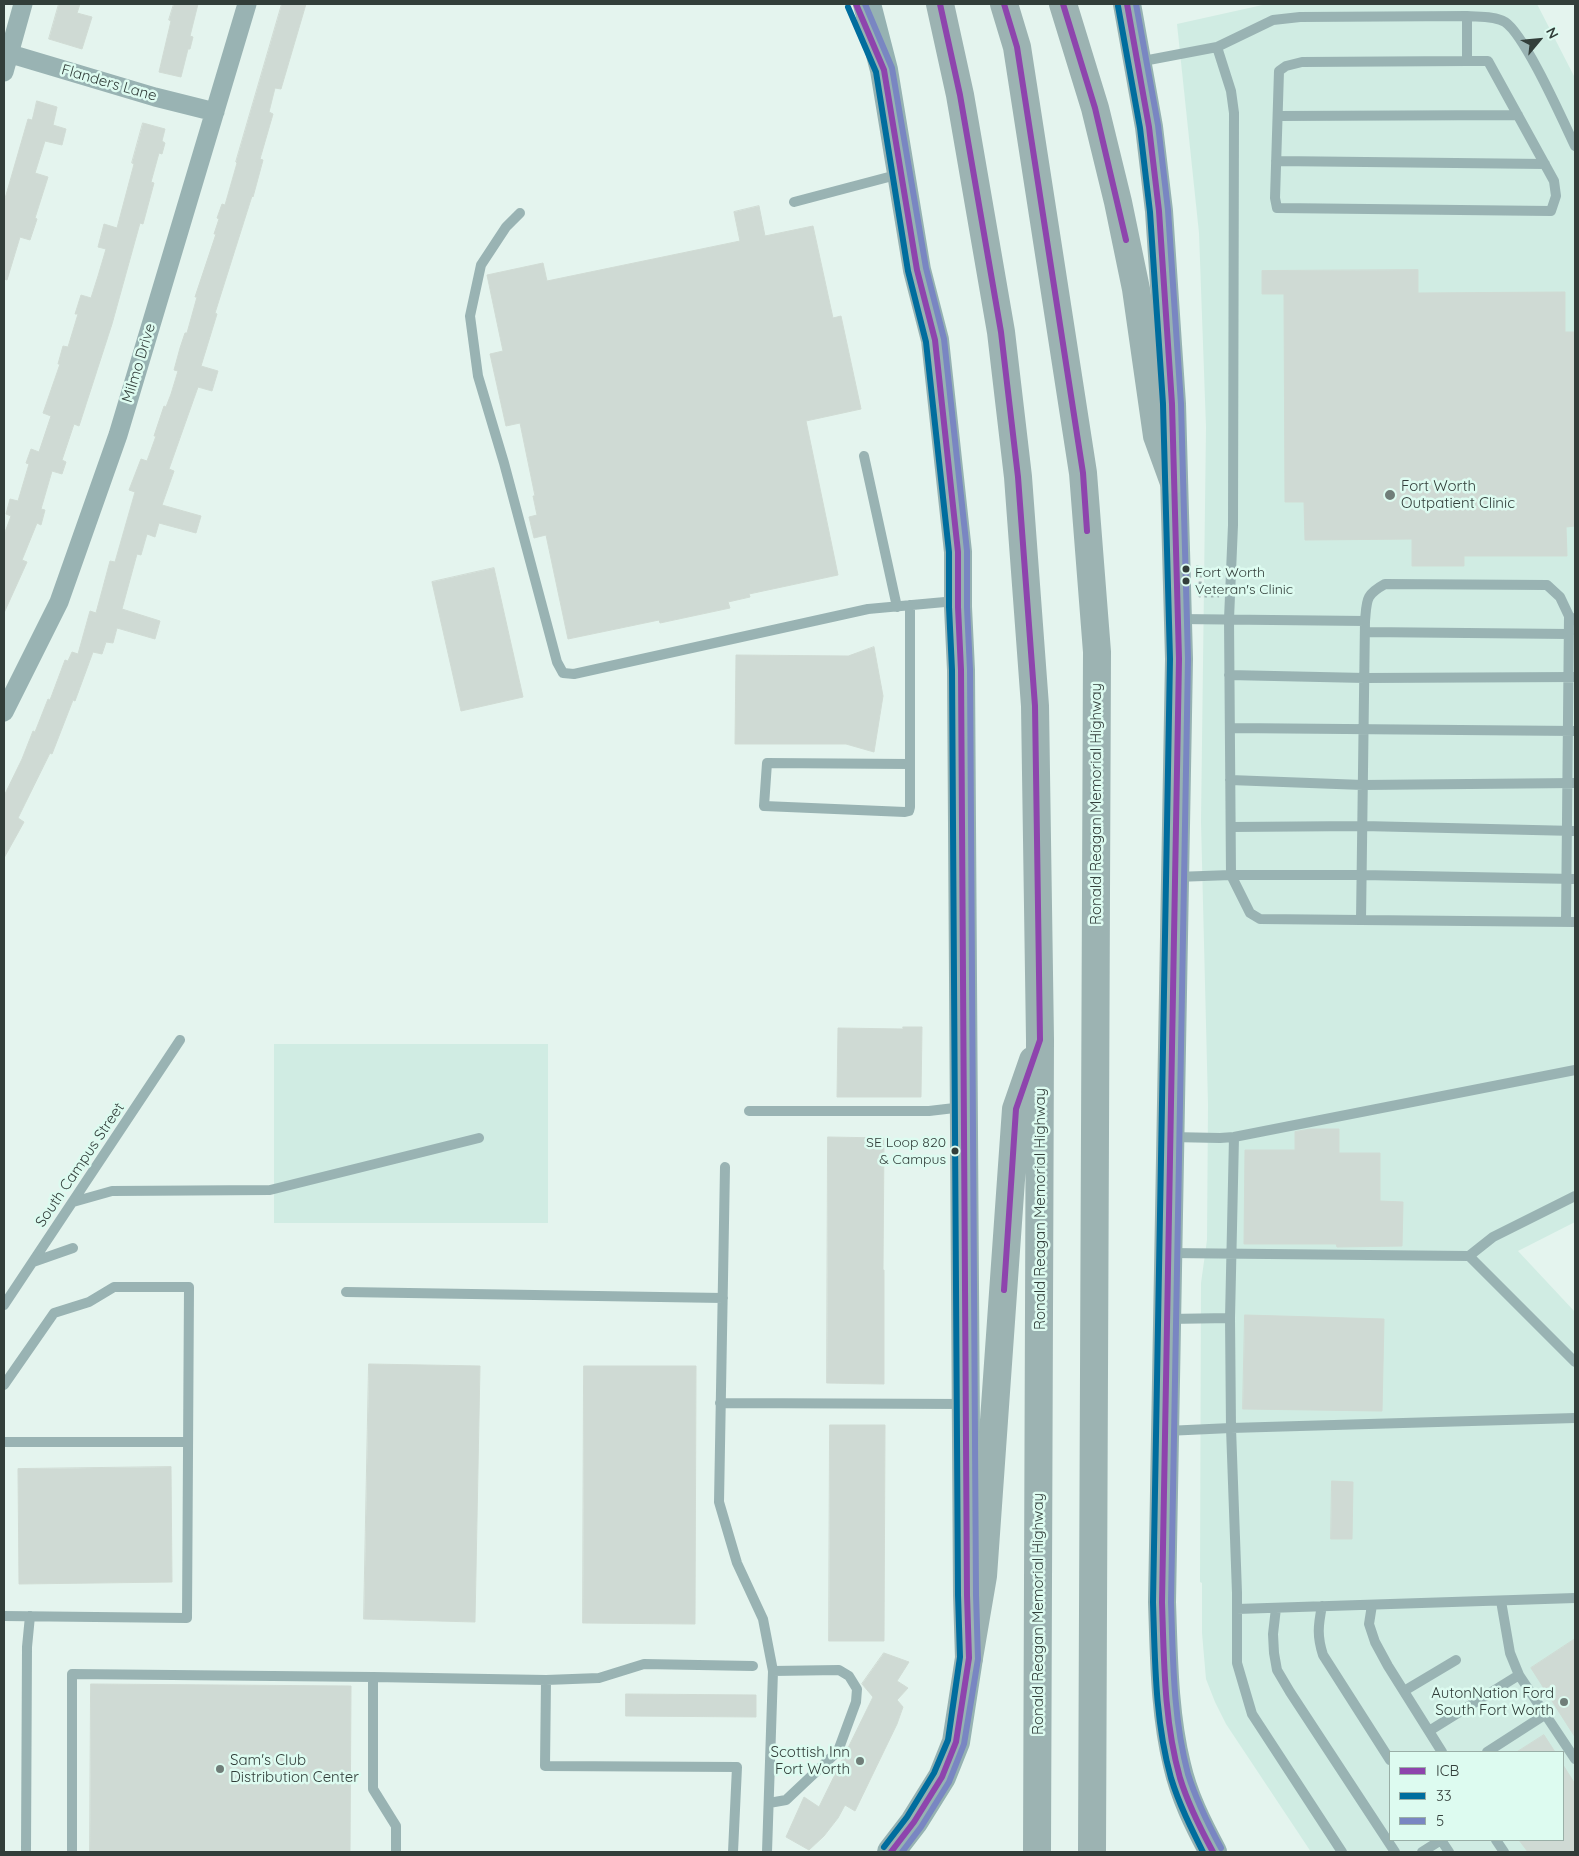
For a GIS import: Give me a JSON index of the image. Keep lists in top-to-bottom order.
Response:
{
  "streets": {
    "highway": ["Ronald Reagan Memorial Highway"],
    "street": ["Flanders Lane", "Milmo Drive"],
    "lane": ["South Campus Street"]
  },
  "crossings": [
    ["Flanders Lane", "Milmo Drive"]
  ],
  "places": [
    "Fort Worth Outpatient Clinic",
    "Fort Worth Veteran's Clinic",
    "SE Loop 820 & Campus",
    "AutonNation Ford South Fort Worth",
    "Scottish Inn Fort Worth",
    "Sam's Club Distribution Center"
  ],
  "lines": ["transit line ICB", "transit line 5", "transit line 33"],
  "legend": ["ICB", "33", "5"],
  "north": "top right"
}
